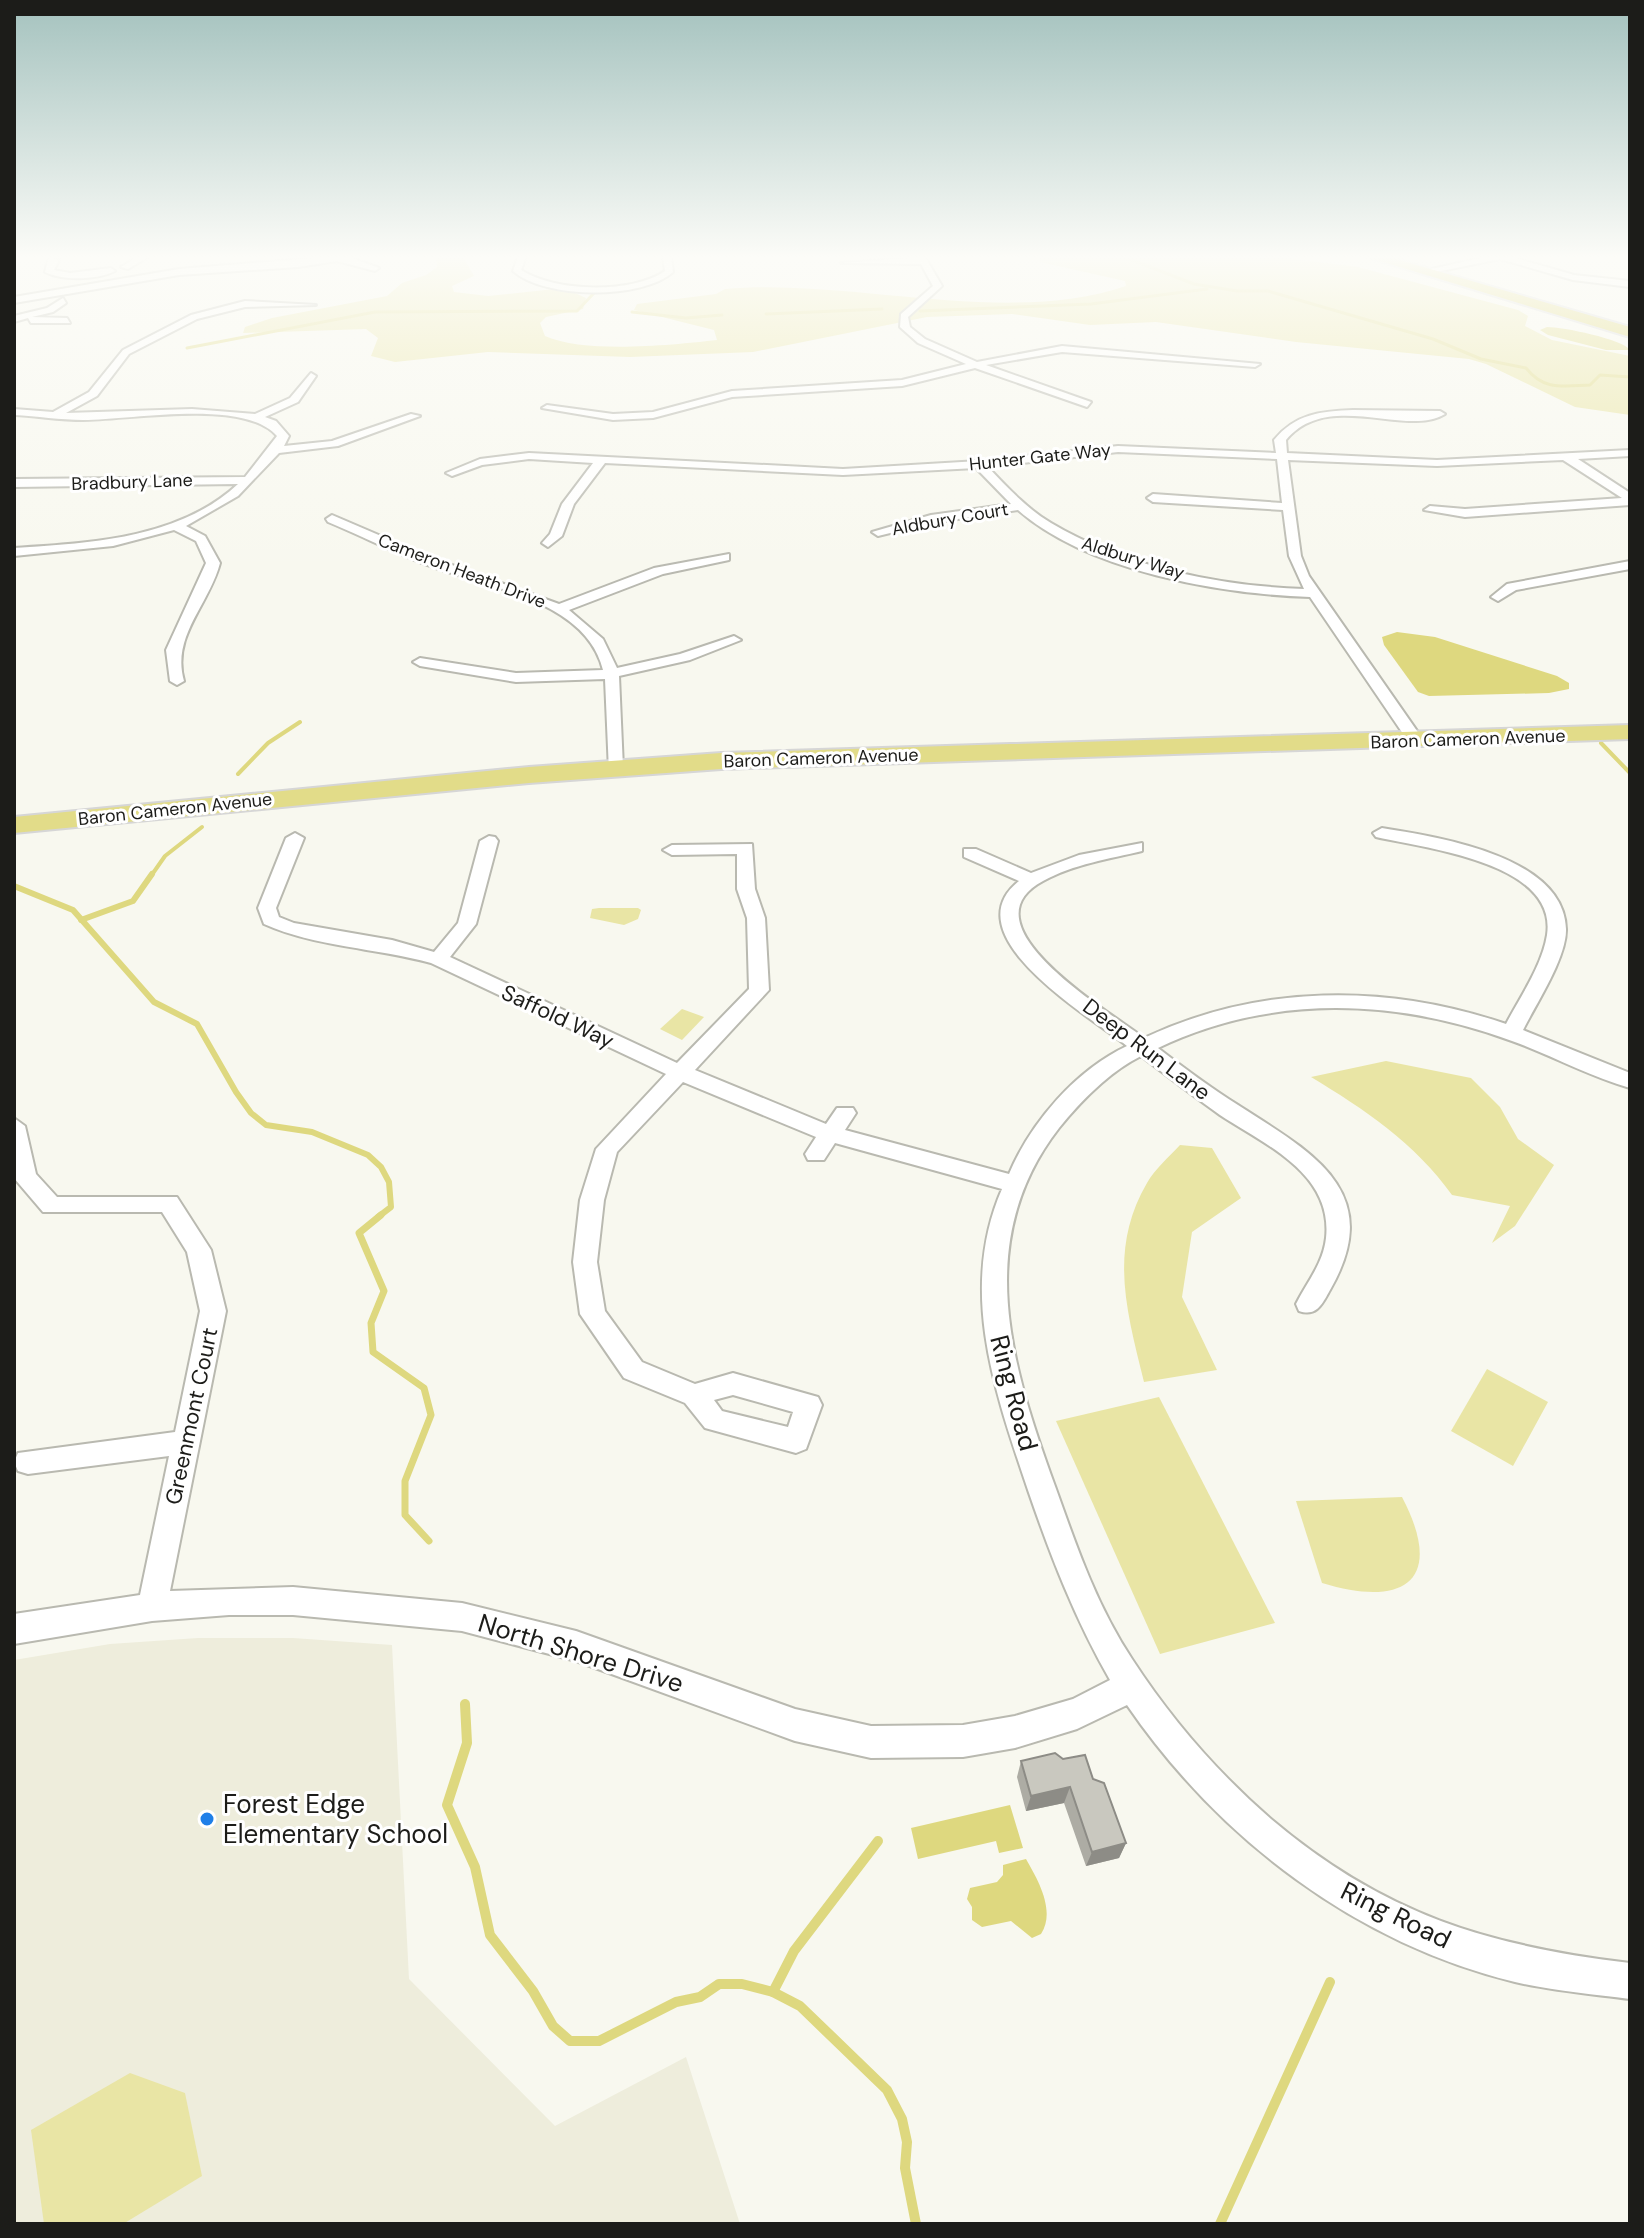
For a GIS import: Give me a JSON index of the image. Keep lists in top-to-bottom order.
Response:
{
  "streets": {
    "main road": ["Baron Cameron Avenue"],
    "street": [
      "Hunter Gate Way",
      "Bradbury Lane",
      "Aldbury Court",
      "Aldbury Way",
      "Cameron Heath Drive",
      "Saffold Way",
      "Deep Run Lane",
      "Ring Road",
      "Greenmont Court",
      "North Shore Drive"
    ]
  },
  "crossings": [
    ["Hunter Gate Way", "Aldbury Way"],
    ["Aldbury Court", "Aldbury Way"],
    ["Cameron Heath Drive", "Baron Cameron Avenue"],
    ["Saffold Way", "Ring Road"],
    ["Deep Run Lane", "Ring Road"],
    ["Ring Road", "North Shore Drive"],
    ["Greenmont Court", "North Shore Drive"]
  ],
  "places": ["Forest Edge Elementary School"]
}
